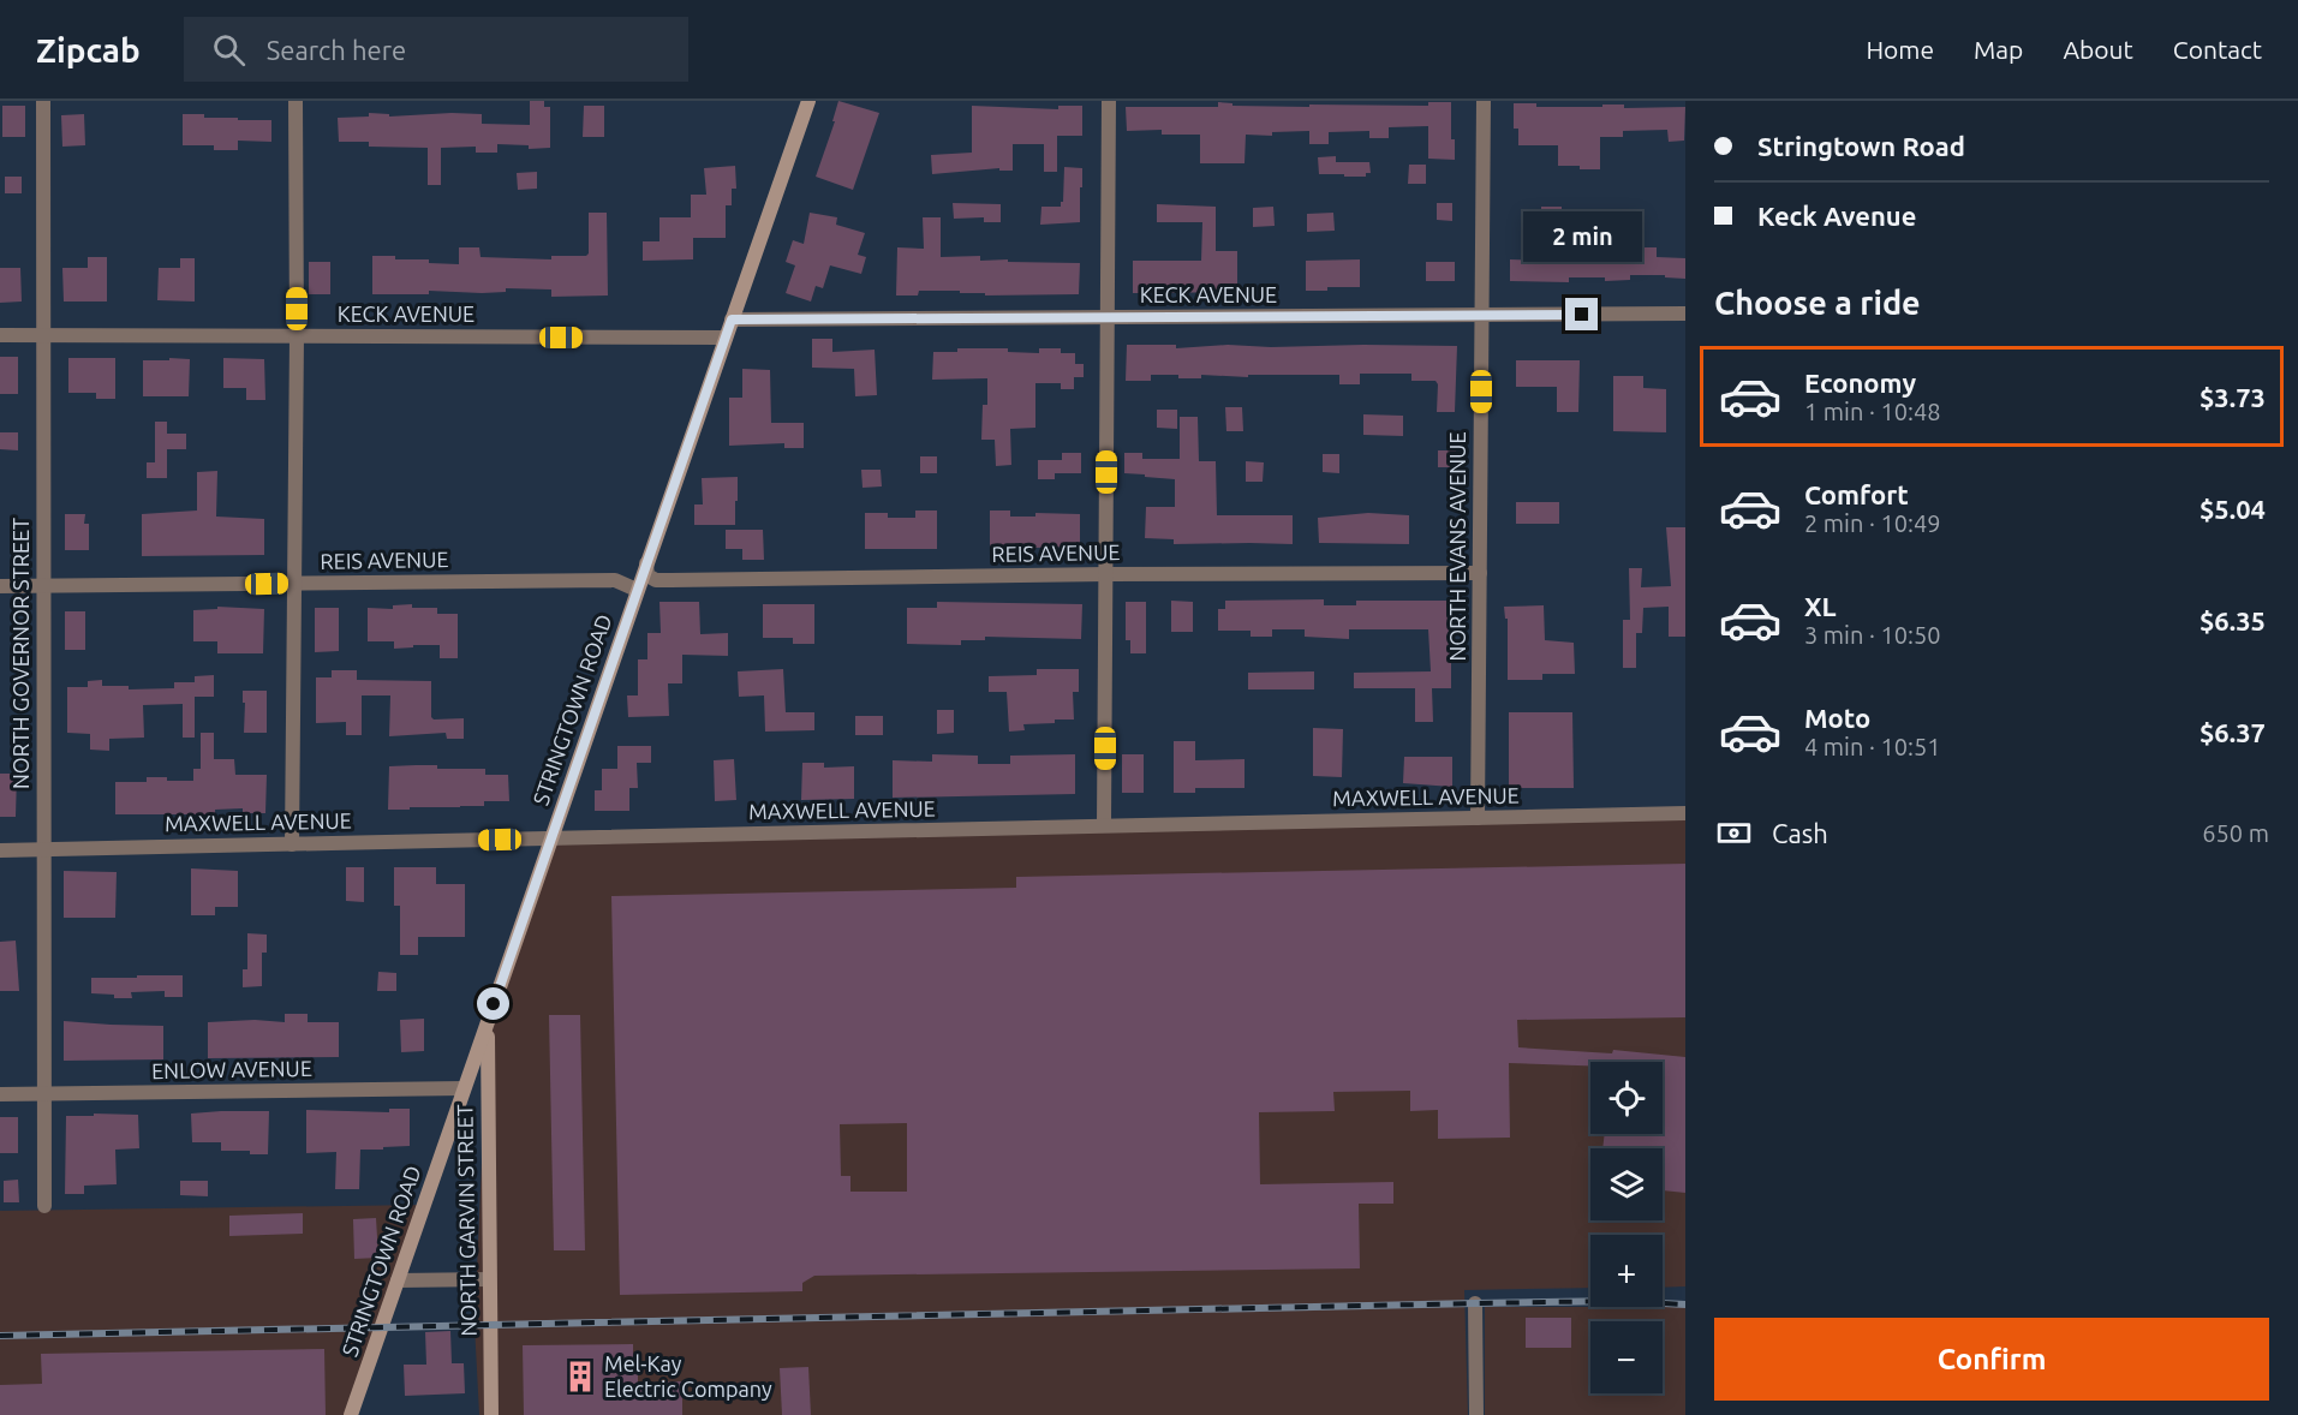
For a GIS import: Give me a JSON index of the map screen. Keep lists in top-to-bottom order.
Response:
{
  "streets": {
    "main road": ["STRINGTOWN ROAD", "NORTH GARVIN STREET"],
    "street": [
      "KECK AVENUE",
      "NORTH EVANS AVENUE",
      "REIS AVENUE",
      "NORTH GOVERNOR STREET",
      "MAXWELL AVENUE",
      "ENLOW AVENUE"
    ]
  },
  "crossings": [
    ["KECK AVENUE", "NORTH EVANS AVENUE"],
    ["KECK AVENUE", "NORTH GOVERNOR STREET"],
    ["KECK AVENUE", "STRINGTOWN ROAD"],
    ["NORTH EVANS AVENUE", "REIS AVENUE"],
    ["NORTH EVANS AVENUE", "MAXWELL AVENUE"],
    ["REIS AVENUE", "NORTH GOVERNOR STREET"],
    ["REIS AVENUE", "STRINGTOWN ROAD"],
    ["NORTH GOVERNOR STREET", "MAXWELL AVENUE"],
    ["NORTH GOVERNOR STREET", "ENLOW AVENUE"],
    ["STRINGTOWN ROAD", "MAXWELL AVENUE"],
    ["STRINGTOWN ROAD", "ENLOW AVENUE"],
    ["STRINGTOWN ROAD", "NORTH GARVIN STREET"]
  ],
  "places": {
    "building": ["Mel-Kay Electric Company"]
  },
  "page": {
    "header": "Zipcab",
    "search": "Search here",
    "nav": [
      "Home",
      "Map",
      "About",
      "Contact"
    ],
    "banner": ["Stringtown Road", "Keck Avenue"],
    "bubble": "2 min",
    "heading": "Choose a ride",
    "list": [
      {
        "name": "Economy",
        "note": "1 min · 10:48",
        "value": "$3.73"
      },
      {
        "name": "Comfort",
        "note": "2 min · 10:49",
        "value": "$5.04"
      },
      {
        "name": "XL",
        "note": "3 min · 10:50",
        "value": "$6.35"
      },
      {
        "name": "Moto",
        "note": "4 min · 10:51",
        "value": "$6.37"
      }
    ],
    "pay": ["Cash", "650 m"],
    "map_buttons": ["+", "−"],
    "buttons": "Confirm"
  }
}
